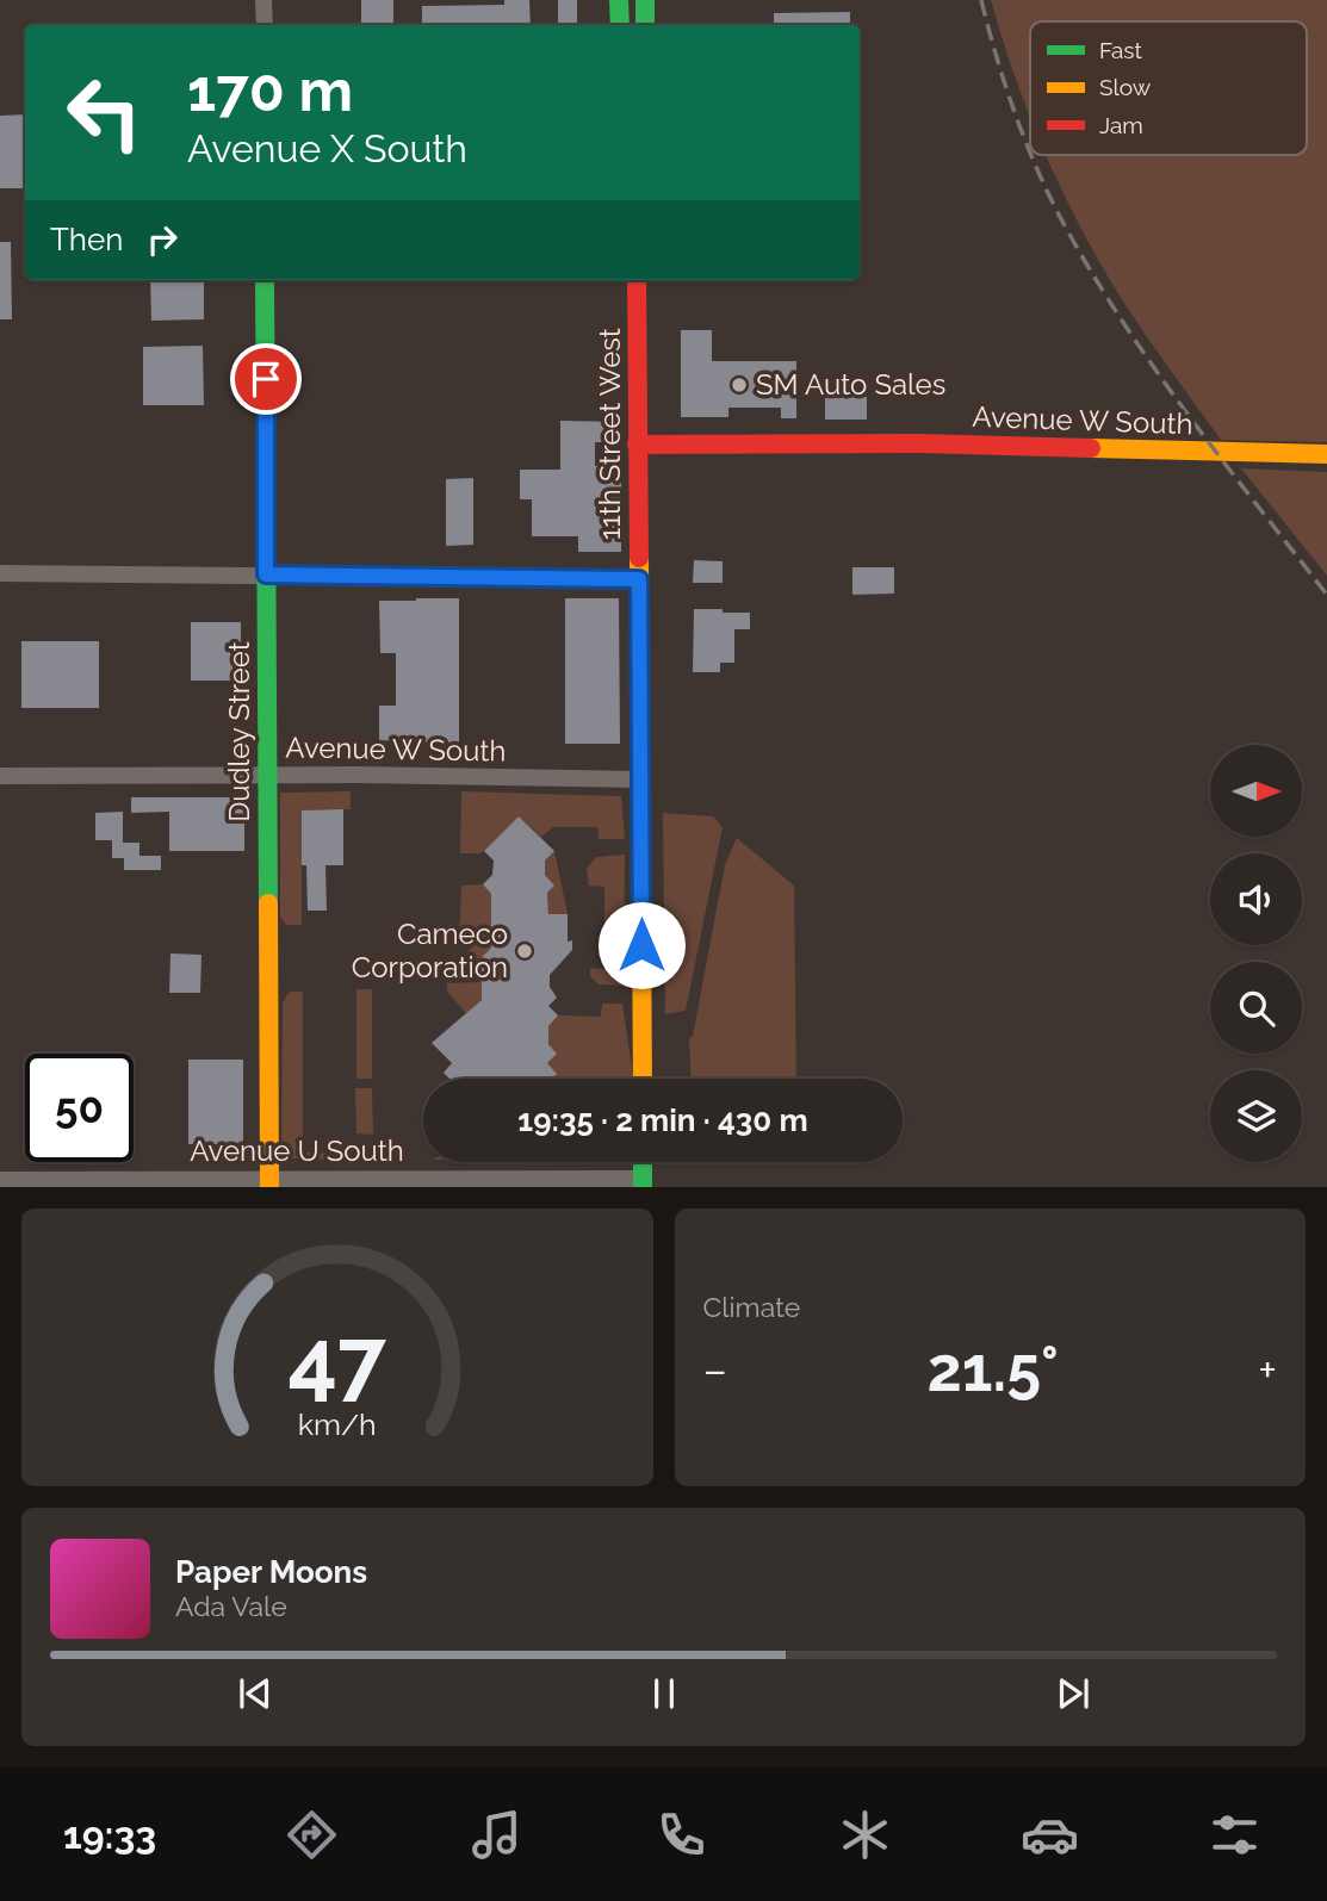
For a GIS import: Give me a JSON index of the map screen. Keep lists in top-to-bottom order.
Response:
{
  "streets": {
    "street": [
      "Avenue W South",
      "11th Street West",
      "Dudley Street",
      "Avenue U South"
    ]
  },
  "crossings": [
    ["Avenue W South", "11th Street West"],
    ["Avenue W South", "Dudley Street"],
    ["Dudley Street", "Avenue U South"]
  ],
  "places": ["SM Auto Sales", "Cameco Corporation"],
  "legend": ["Fast", "Slow", "Jam"],
  "north": "right",
  "page": {
    "turn": ["170 m", "Avenue X South"],
    "then": "Then",
    "limit": "50",
    "trip": "19:35 · 2 min · 430 m",
    "tile": "Climate",
    "heat": ["−", "21.5°", "+"],
    "song": ["Paper Moons", "Ada Vale"],
    "tabs": "19:33",
    "gauge": ["47", "km/h"]
  }
}
